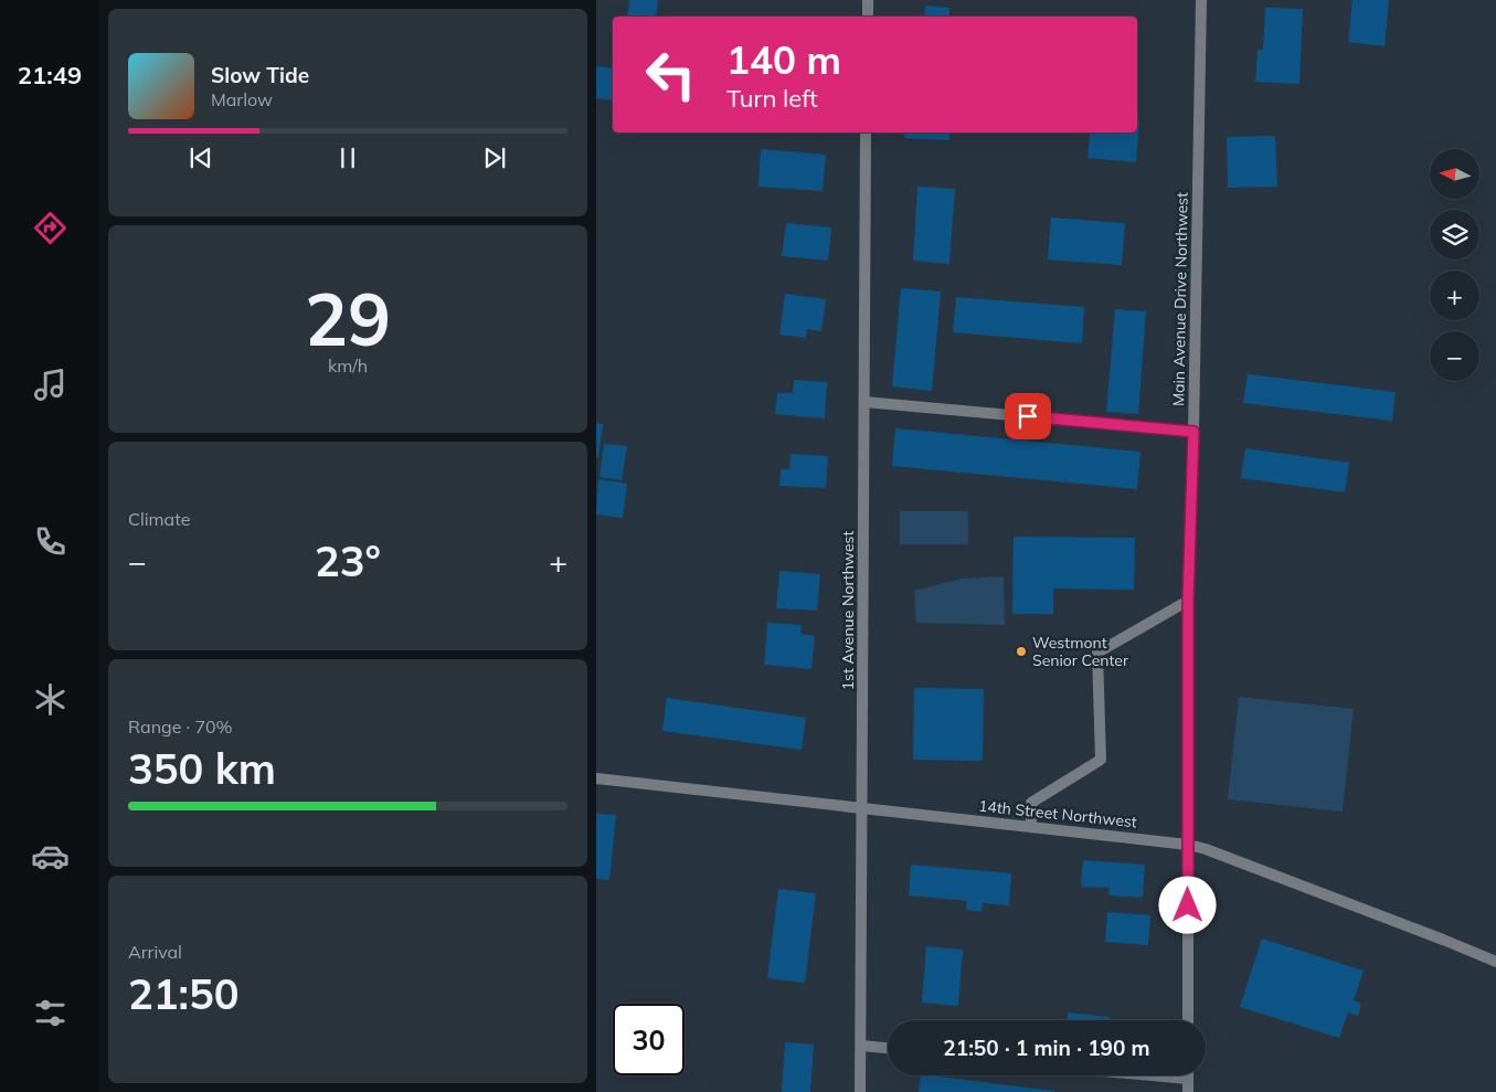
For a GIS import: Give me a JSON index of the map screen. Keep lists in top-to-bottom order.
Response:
{
  "streets": {
    "street": ["Main Avenue Drive Northwest", "1st Avenue Northwest", "14th Street Northwest"]
  },
  "crossings": [
    ["Main Avenue Drive Northwest", "14th Street Northwest"],
    ["1st Avenue Northwest", "14th Street Northwest"]
  ],
  "places": ["Westmont Senior Center"],
  "north": "left",
  "page": {
    "tabs": "21:49",
    "turn": ["140 m", "Turn left"],
    "song": ["Slow Tide", "Marlow"],
    "map_buttons": ["+", "−"],
    "tile": [
      ["29", "km/h"],
      "Climate",
      ["Range · 70%", "350 km"],
      ["Arrival", "21:50"]
    ],
    "heat": ["−", "23°", "+"],
    "limit": "30",
    "trip": "21:50 · 1 min · 190 m"
  }
}
